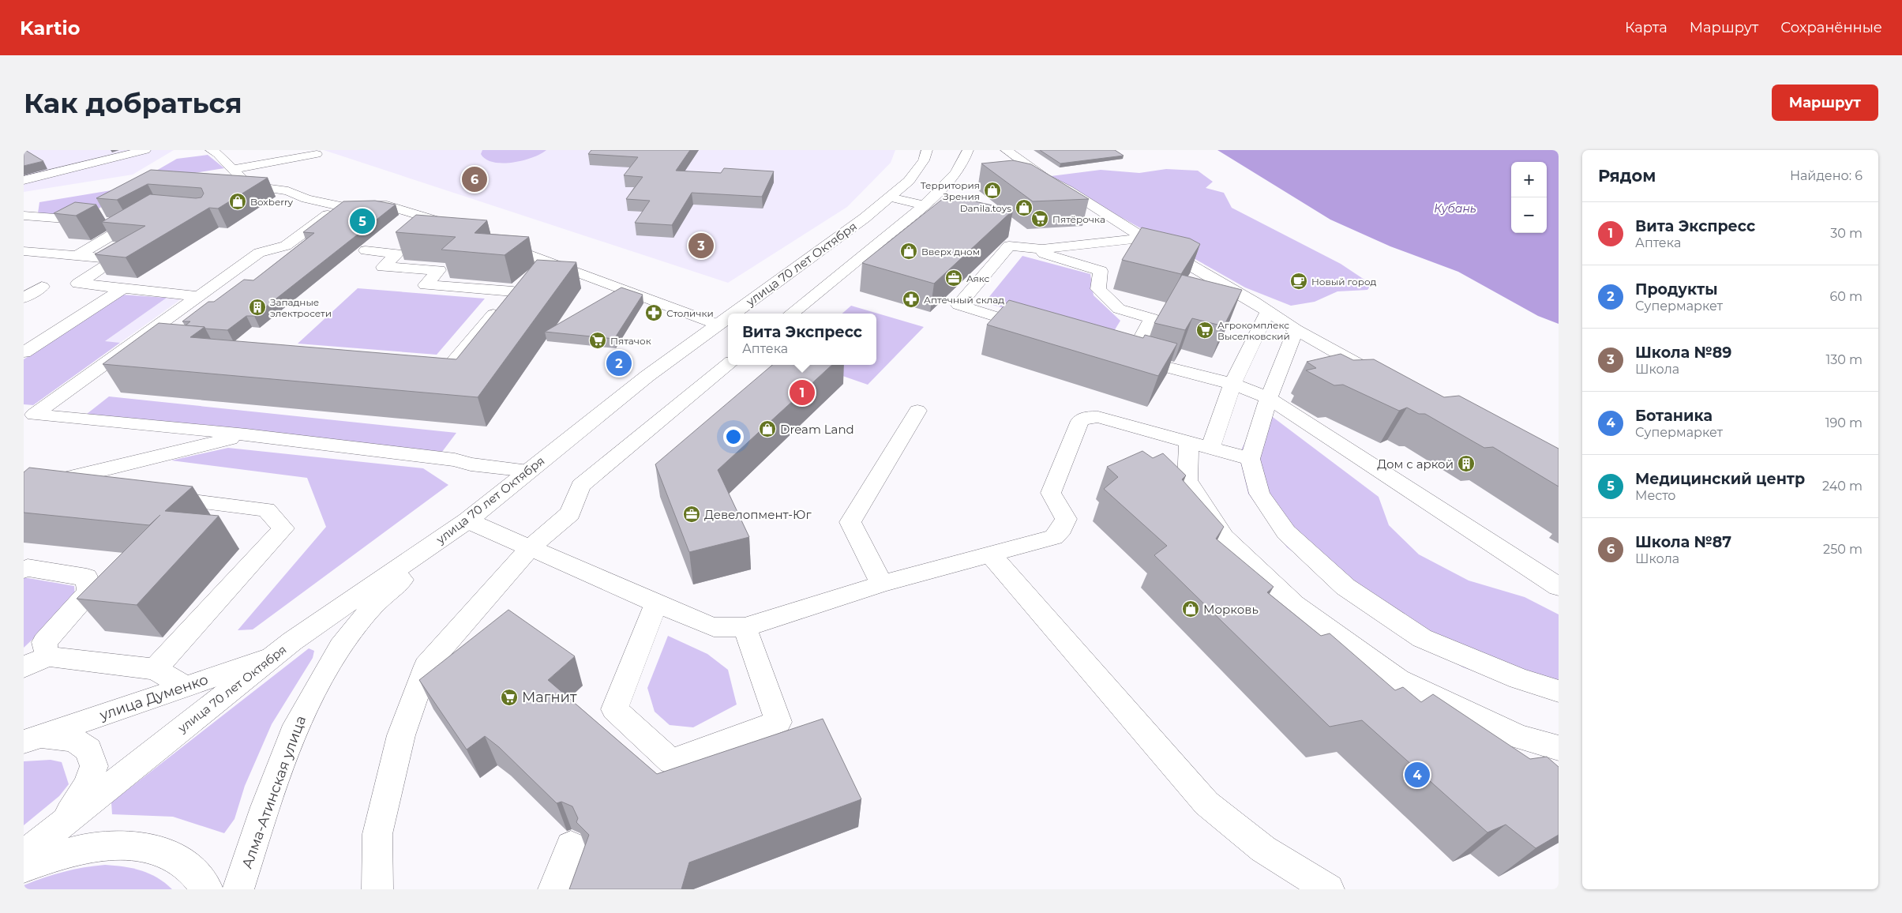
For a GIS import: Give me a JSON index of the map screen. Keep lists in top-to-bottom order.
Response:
{
  "streets": {
    "main road": ["улица 70 лет Октября", "улица Думенко", "Алма-Атинская улица"]
  },
  "crossings": [
    ["улица 70 лет Октября", "улица Думенко"],
    ["улица 70 лет Октября", "Алма-Атинская улица"]
  ],
  "water": ["Кубань"],
  "places": {
    "shop": [
      "Территория Зрения",
      "Boxberry",
      "Danila.toys",
      "Вверх дном",
      "Dream Land",
      "Морковь"
    ],
    "supermarket": [
      "Пятёрочка",
      "Агрокомплекс Выселковский",
      "Пятачок",
      "Магнит"
    ],
    "office": ["Аякс", "Девелопмент-Юг"],
    "cafe": ["Новый город"],
    "pharmacy": ["Аптечный склад", "Столички"],
    "building": ["Западные электросети", "Дом с аркой"]
  },
  "page": {
    "header": "Kartio",
    "nav": ["Карта", "Маршрут", "Сохранённые"],
    "buttons": "Маршрут",
    "title": "Как добраться",
    "heading": ["Рядом", "Найдено: 6"],
    "map_buttons": ["+", "−"],
    "pins": [
      "6",
      "5",
      "3",
      "2",
      "1",
      "4"
    ],
    "list": [
      {
        "mark": "1",
        "name": "Вита Экспресс",
        "note": "Аптека",
        "value": "30 m"
      },
      {
        "mark": "2",
        "name": "Продукты",
        "note": "Супермаркет",
        "value": "60 m"
      },
      {
        "mark": "3",
        "name": "Школа №89",
        "note": "Школа",
        "value": "130 m"
      },
      {
        "mark": "4",
        "name": "Ботаника",
        "note": "Супермаркет",
        "value": "190 m"
      },
      {
        "mark": "5",
        "name": "Медицинский центр",
        "note": "Место",
        "value": "240 m"
      },
      {
        "mark": "6",
        "name": "Школа №87",
        "note": "Школа",
        "value": "250 m"
      }
    ],
    "popup": ["Вита Экспресс", "Аптека"]
  }
}
